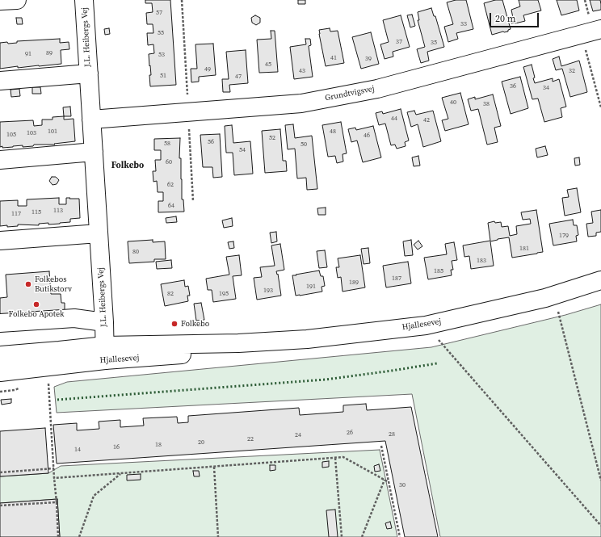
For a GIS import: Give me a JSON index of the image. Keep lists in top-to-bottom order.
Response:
{
  "streets": {
    "street": ["J.L. Heibergs Vej", "Grundtvigsvej", "Hjallesevej"]
  },
  "crossings": [
    ["J.L. Heibergs Vej", "Grundtvigsvej"],
    ["J.L. Heibergs Vej", "Hjallesevej"]
  ],
  "districts": ["Folkebo"],
  "places": ["Folkebos Butikstorv", "Folkebo Apotek", "Folkebo"],
  "house_numbers": [
    "57",
    "33",
    "55",
    "37",
    "35",
    "89",
    "91",
    "53",
    "41",
    "39",
    "45",
    "49",
    "43",
    "32",
    "51",
    "47",
    "36",
    "34",
    "40",
    "38",
    "44",
    "42",
    "101",
    "48",
    "103",
    "105",
    "46",
    "52",
    "56",
    "58",
    "50",
    "54",
    "60",
    "62",
    "64",
    "113",
    "115",
    "117",
    "179",
    "181",
    "80",
    "183",
    "185",
    "187",
    "189",
    "191",
    "193",
    "82",
    "195",
    "26",
    "28",
    "24",
    "22",
    "20",
    "18",
    "16",
    "14",
    "30"
  ],
  "scale_bar": "20 m"
}
